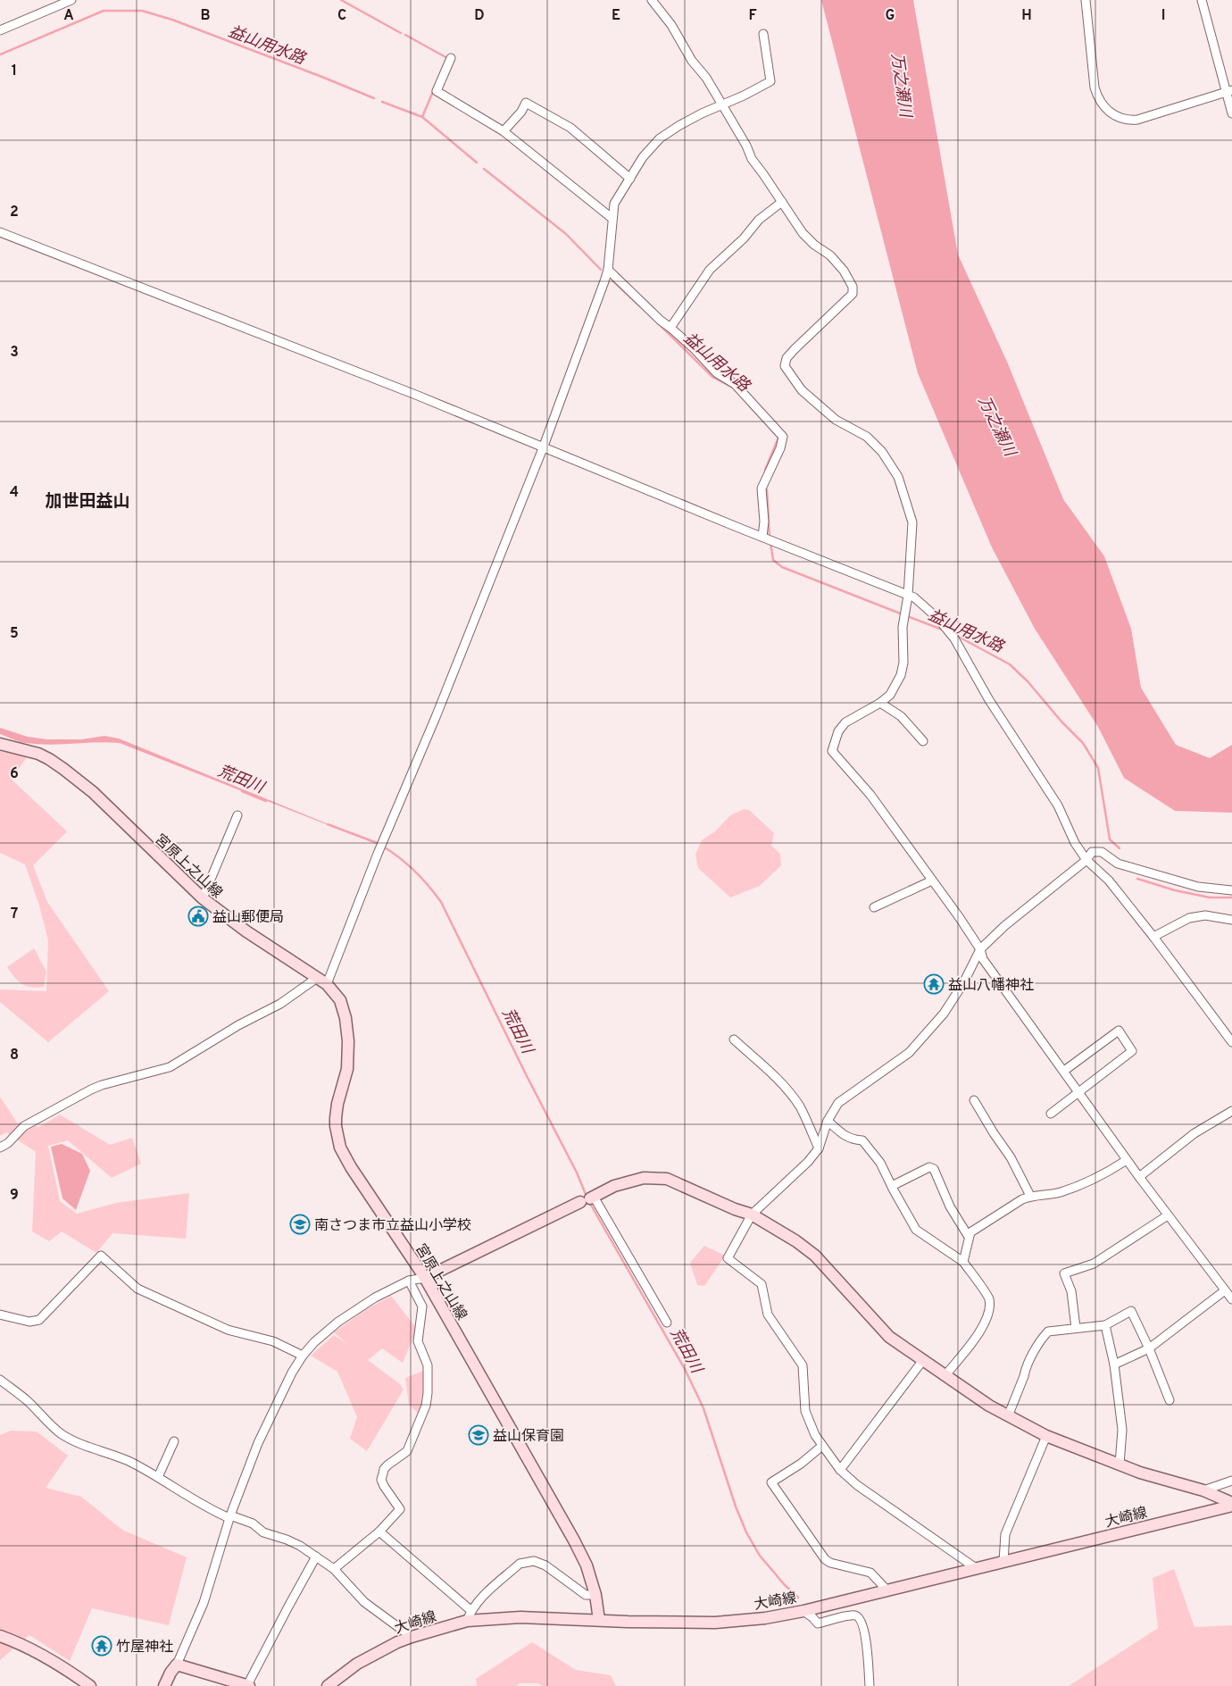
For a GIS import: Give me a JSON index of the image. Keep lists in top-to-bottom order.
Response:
{
  "streets": {
    "street": ["宮原上之山線", "大崎線"]
  },
  "crossings": [
    ["宮原上之山線", "大崎線"]
  ],
  "districts": ["加世田益山"],
  "water": ["益山用水路", "万之瀬川", "荒田川"],
  "places": {
    "public building": ["益山郵便局"],
    "temple": ["益山八幡神社", "竹屋神社"],
    "school or university": ["南さつま市立益山小学校", "益山保育園"]
  },
  "grid": {
    "columns": [
      "A",
      "B",
      "C",
      "D",
      "E",
      "F",
      "G",
      "H",
      "I"
    ],
    "rows": [
      "1",
      "2",
      "3",
      "4",
      "5",
      "6",
      "7",
      "8",
      "9"
    ]
  }
}
